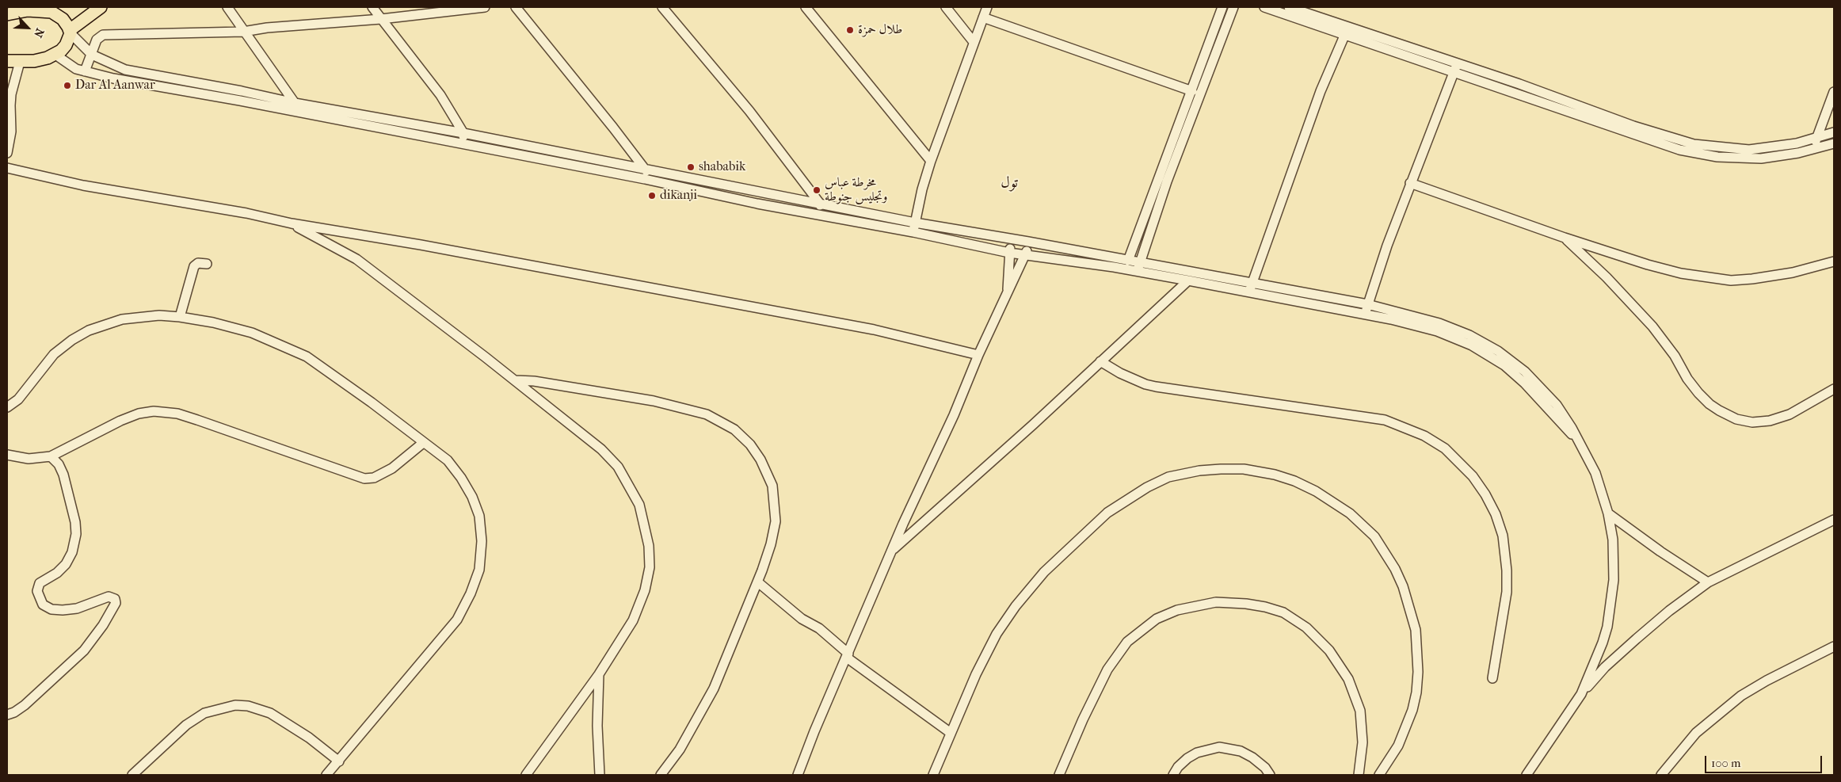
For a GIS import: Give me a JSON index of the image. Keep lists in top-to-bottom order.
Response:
{
  "districts": ["تول"],
  "places": [
    "طلال حمزة",
    "Dar Al Aanwar",
    "shababik",
    "مخرطة عباس وتجليس جنوطة",
    "dikanji"
  ],
  "scale_bar": "100 m",
  "north": "bottom right"
}
